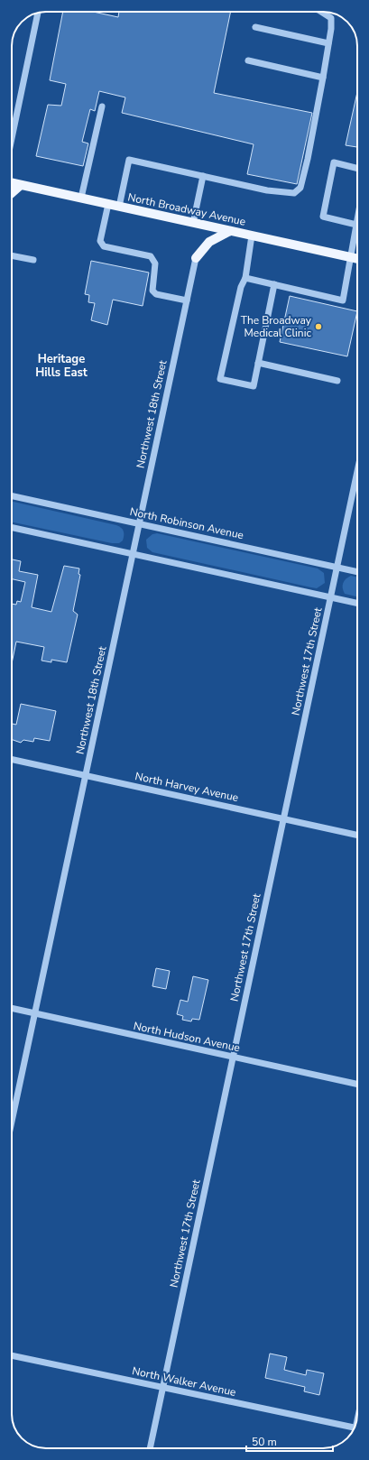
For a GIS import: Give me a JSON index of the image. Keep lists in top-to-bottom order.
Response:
{
  "streets": {
    "main road": ["North Broadway Avenue"],
    "street": [
      "Northwest 18th Street",
      "North Robinson Avenue",
      "Northwest 17th Street",
      "North Harvey Avenue",
      "North Hudson Avenue",
      "North Walker Avenue"
    ]
  },
  "crossings": [
    ["Northwest 18th Street", "North Robinson Avenue"],
    ["Northwest 18th Street", "North Harvey Avenue"],
    ["Northwest 18th Street", "North Hudson Avenue"],
    ["North Robinson Avenue", "Northwest 17th Street"],
    ["Northwest 17th Street", "North Harvey Avenue"],
    ["Northwest 17th Street", "North Hudson Avenue"],
    ["Northwest 17th Street", "North Walker Avenue"]
  ],
  "districts": ["Heritage Hills East"],
  "places": ["The Broadway Medical Clinic"],
  "scale_bar": "50 m"
}
